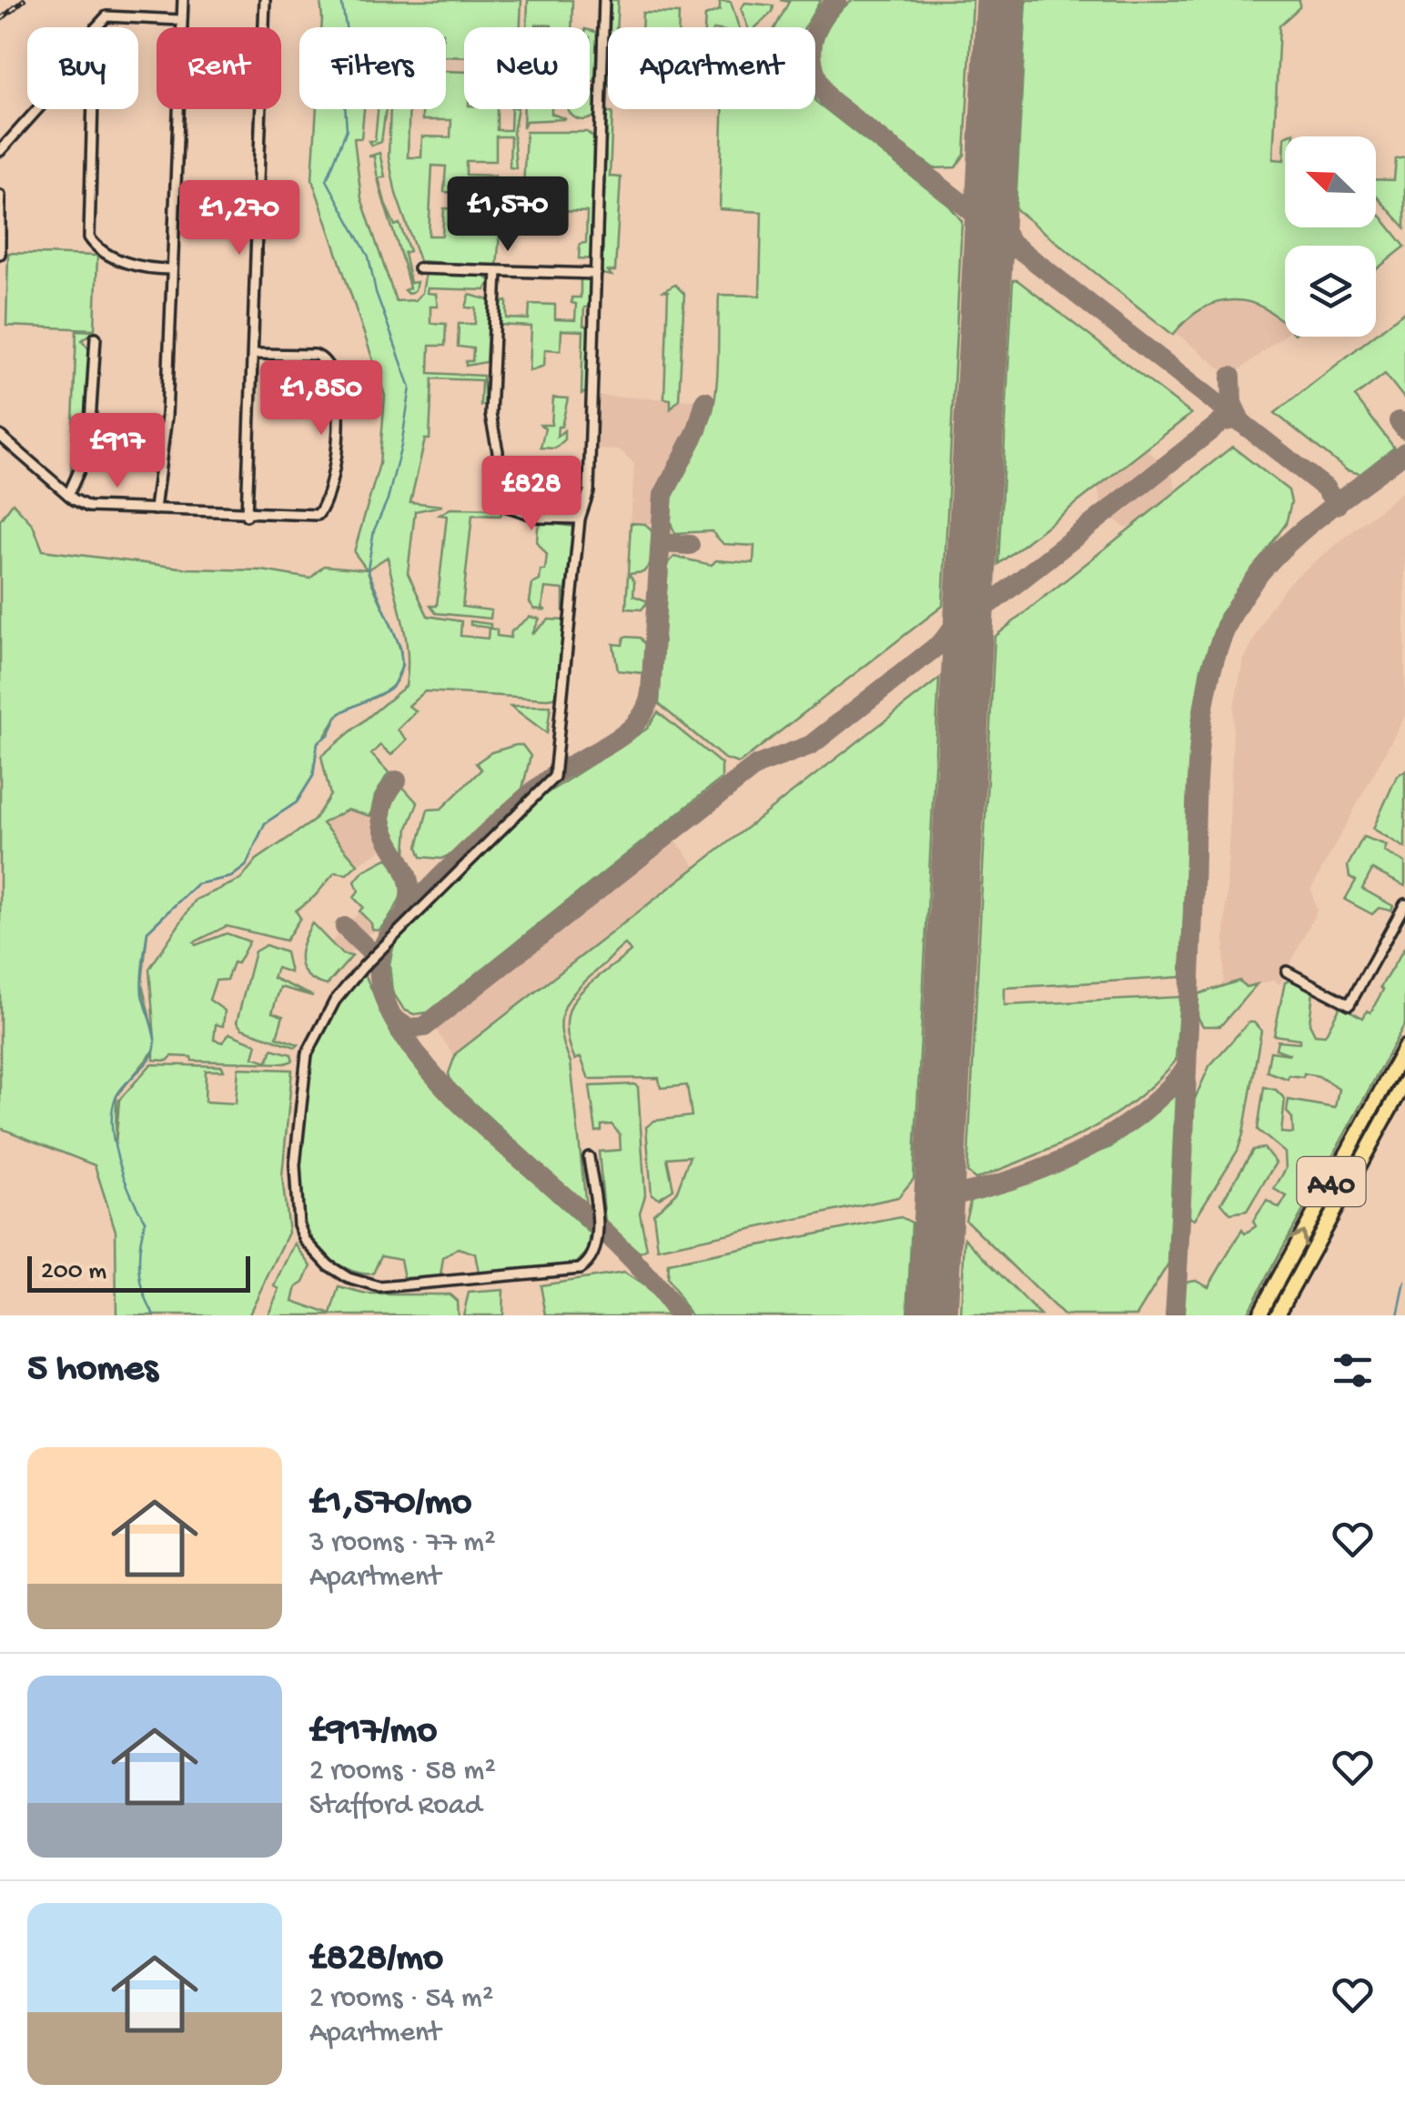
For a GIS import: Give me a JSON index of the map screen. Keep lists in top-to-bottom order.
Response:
{
  "streets": {
    "highway": ["A40"]
  },
  "scale_bar": "200 m",
  "north": "top left",
  "page": {
    "chip": [
      "Buy",
      "Rent",
      "Filters",
      "New",
      "Apartment"
    ],
    "price": [
      "£1,570",
      "£1,270",
      "£1,850",
      "£917",
      "£828"
    ],
    "scale": "200 m",
    "heading": "5 homes",
    "list": [
      {
        "name": "£1,570/mo",
        "note": "3 rooms · 77 m² · Apartment"
      },
      {
        "name": "£917/mo",
        "note": "2 rooms · 58 m² · Stafford Road"
      },
      {
        "name": "£828/mo",
        "note": "2 rooms · 54 m² · Apartment"
      }
    ]
  }
}
